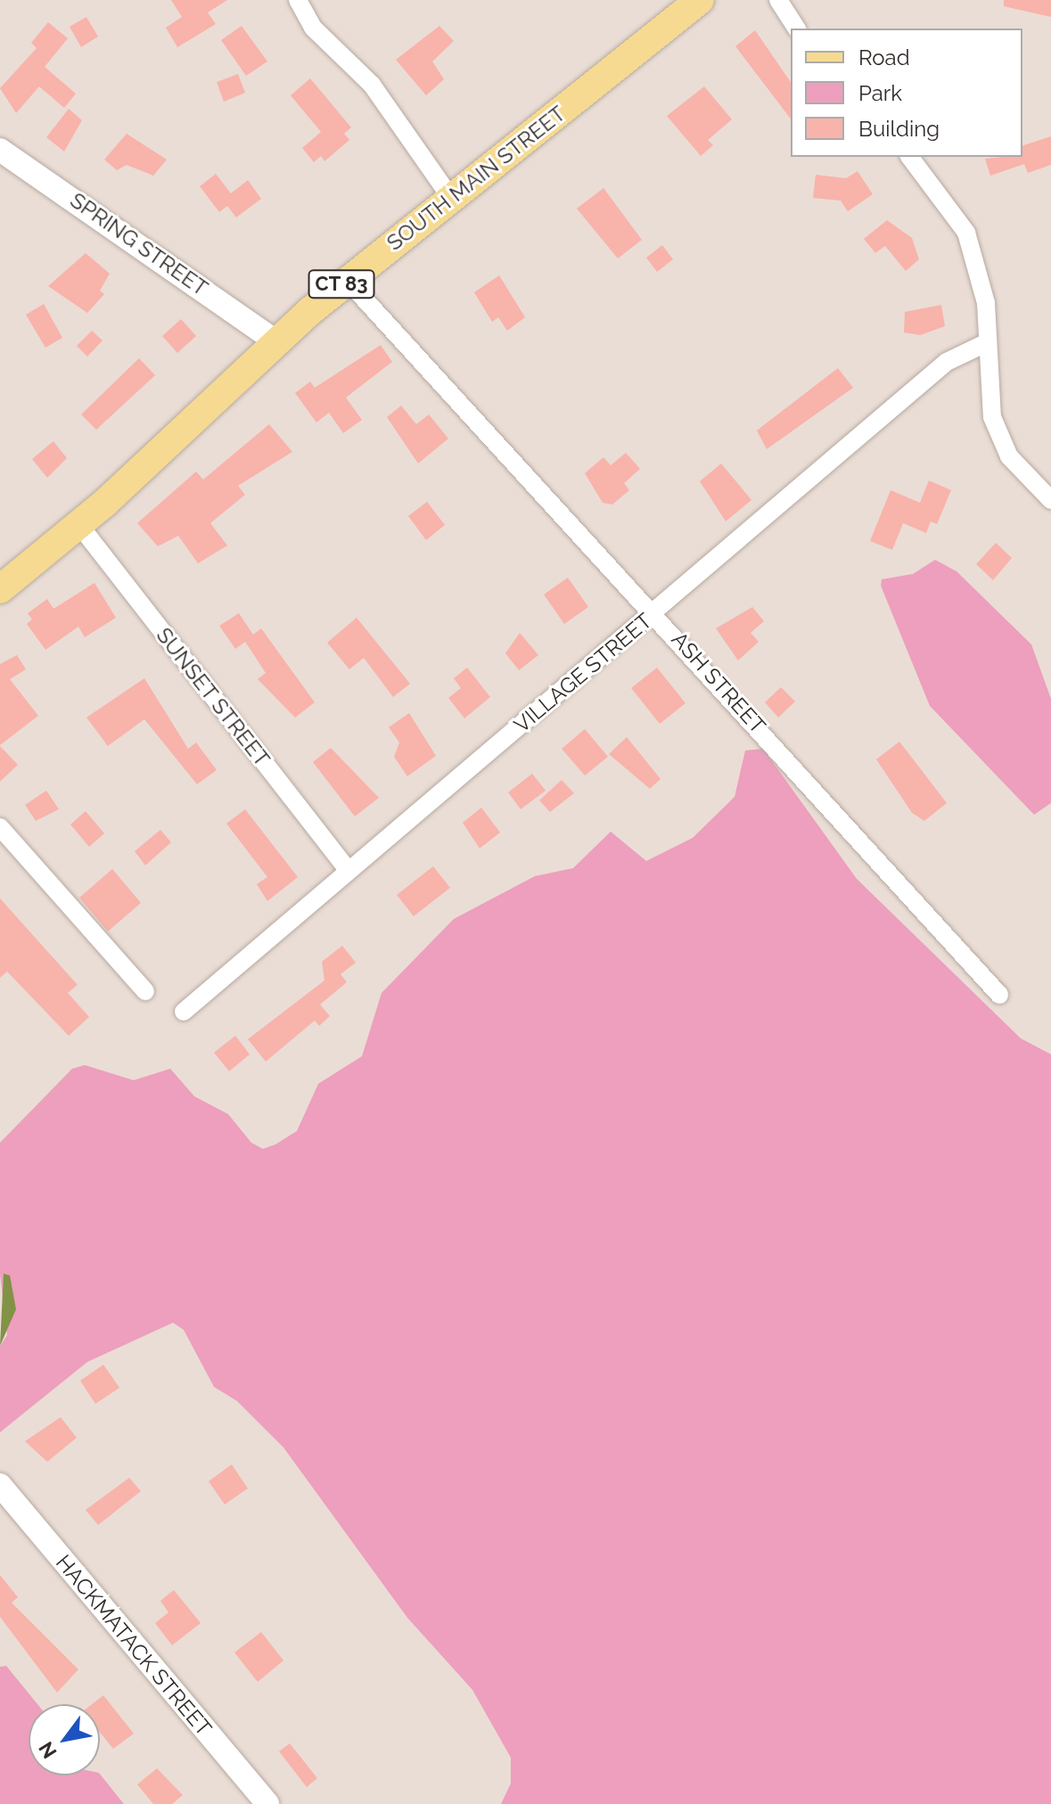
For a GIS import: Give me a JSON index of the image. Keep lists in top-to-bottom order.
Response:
{
  "streets": {
    "main road": ["SOUTH MAIN STREET", "CT 83"],
    "street": [
      "SPRING STREET",
      "VILLAGE STREET",
      "ASH STREET",
      "SUNSET STREET",
      "HACKMATACK STREET"
    ]
  },
  "crossings": [
    ["SOUTH MAIN STREET", "SPRING STREET"],
    ["SOUTH MAIN STREET", "ASH STREET"],
    ["SOUTH MAIN STREET", "SUNSET STREET"],
    ["VILLAGE STREET", "ASH STREET"],
    ["VILLAGE STREET", "SUNSET STREET"]
  ],
  "legend": ["Road", "Park", "Building"],
  "north": "bottom left"
}
